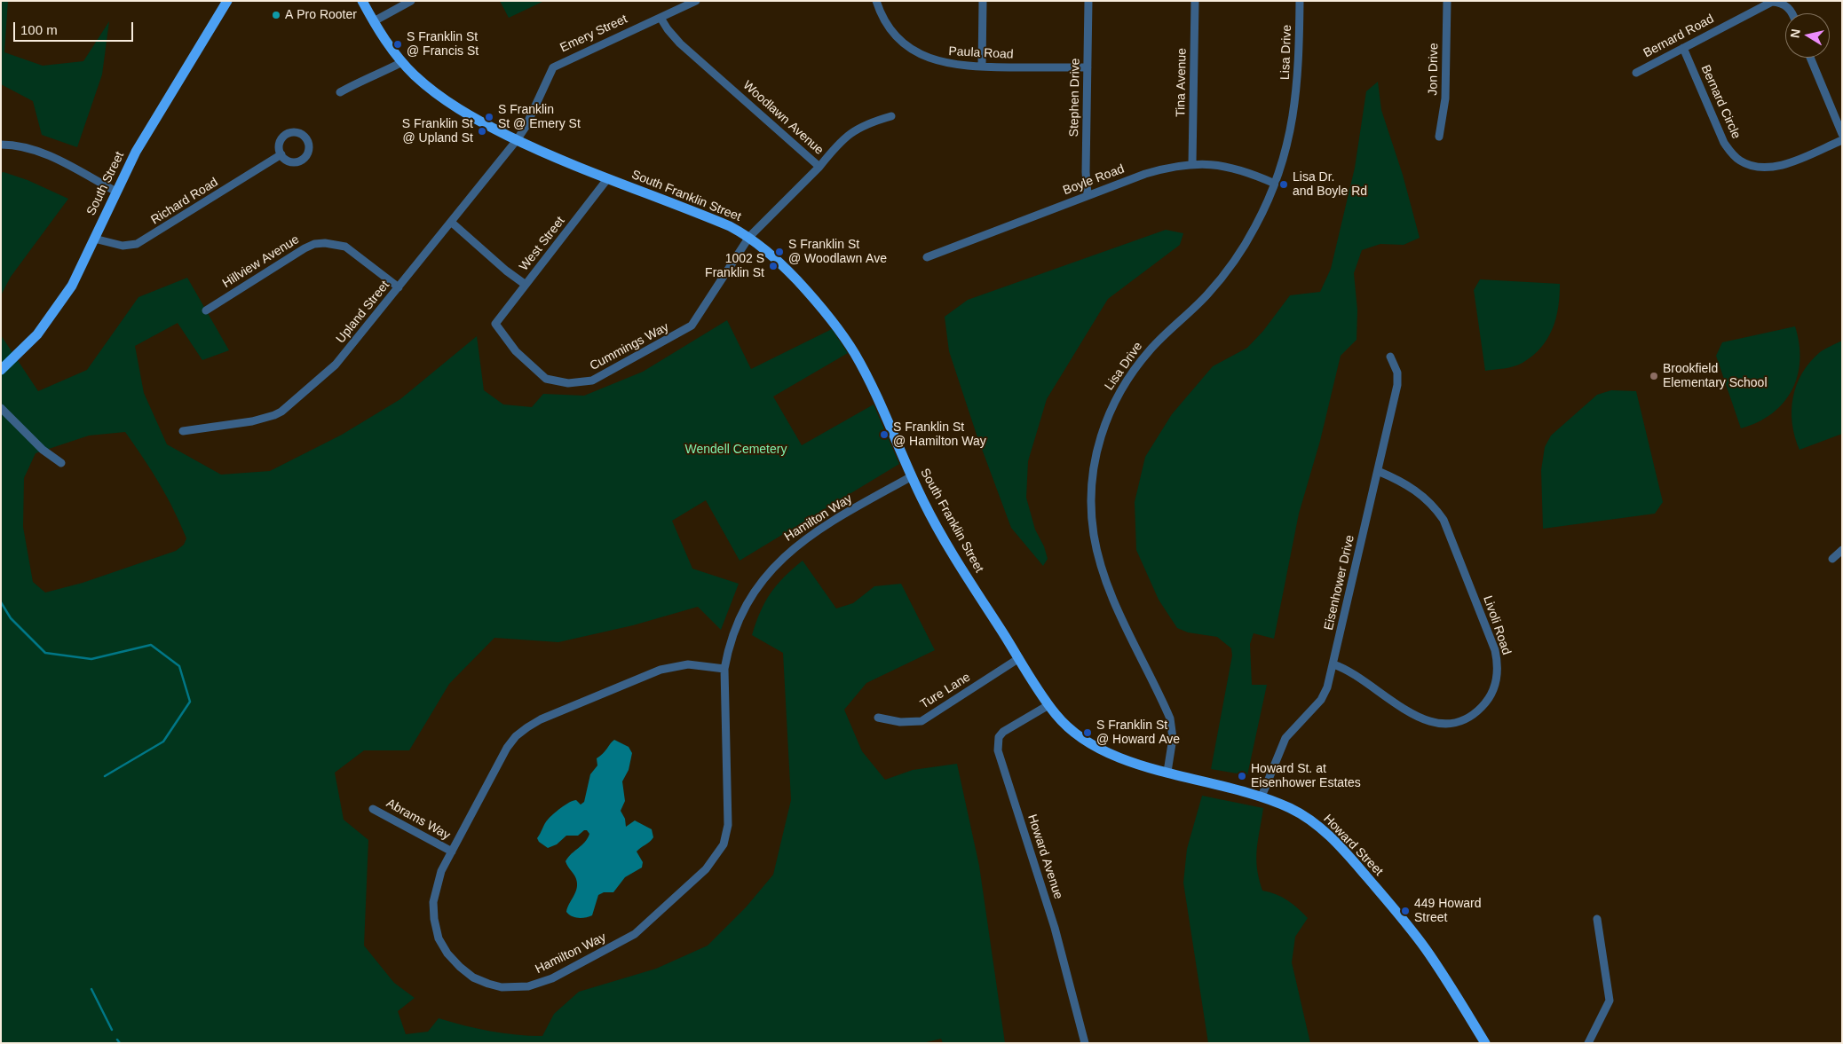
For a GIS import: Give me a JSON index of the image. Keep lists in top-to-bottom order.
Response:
{
  "streets": {
    "main road": ["South Street", "South Franklin Street", "Howard Street"],
    "street": [
      "Emery Street",
      "Bernard Road",
      "Lisa Drive",
      "Paula Road",
      "Jon Drive",
      "Tina Avenue",
      "Stephen Drive",
      "Bernard Circle",
      "Woodlawn Avenue",
      "Boyle Road",
      "Richard Road",
      "West Street",
      "Hillview Avenue",
      "Upland Street",
      "Cummings Way",
      "Hamilton Way",
      "Eisenhower Drive",
      "Livoli Road",
      "Ture Lane",
      "Abrams Way",
      "Howard Avenue"
    ]
  },
  "crossings": [
    ["Emery Street", "Woodlawn Avenue"],
    ["Emery Street", "South Franklin Street"],
    ["Emery Street", "Upland Street"],
    ["Bernard Road", "Bernard Circle"],
    ["Lisa Drive", "Boyle Road"],
    ["Lisa Drive", "Howard Street"],
    ["Paula Road", "Stephen Drive"],
    ["Tina Avenue", "Boyle Road"],
    ["Stephen Drive", "Boyle Road"],
    ["Woodlawn Avenue", "South Franklin Street"],
    ["Woodlawn Avenue", "Cummings Way"],
    ["South Street", "Richard Road"],
    ["South Franklin Street", "West Street"],
    ["South Franklin Street", "Upland Street"],
    ["South Franklin Street", "Cummings Way"],
    ["South Franklin Street", "Hamilton Way"],
    ["South Franklin Street", "Ture Lane"],
    ["South Franklin Street", "Howard Street"],
    ["South Franklin Street", "Howard Avenue"],
    ["West Street", "Cummings Way"],
    ["Hillview Avenue", "Upland Street"],
    ["Hamilton Way", "Abrams Way"],
    ["Eisenhower Drive", "Livoli Road"],
    ["Eisenhower Drive", "Howard Street"]
  ],
  "parks": ["Wendell Cemetery"],
  "places": [
    "A Pro Rooter",
    "S Franklin St @ Francis St",
    "S Franklin St @ Emery St",
    "S Franklin St @ Upland St",
    "Lisa Dr. and Boyle Rd",
    "S Franklin St @ Woodlawn Ave",
    "1002 S Franklin St",
    "Brookfield Elementary School",
    "S Franklin St @ Hamilton Way",
    "S Franklin St @ Howard Ave",
    "Howard St. at Eisenhower Estates",
    "449 Howard Street"
  ],
  "scale_bar": "100 m",
  "north": "left"
}
